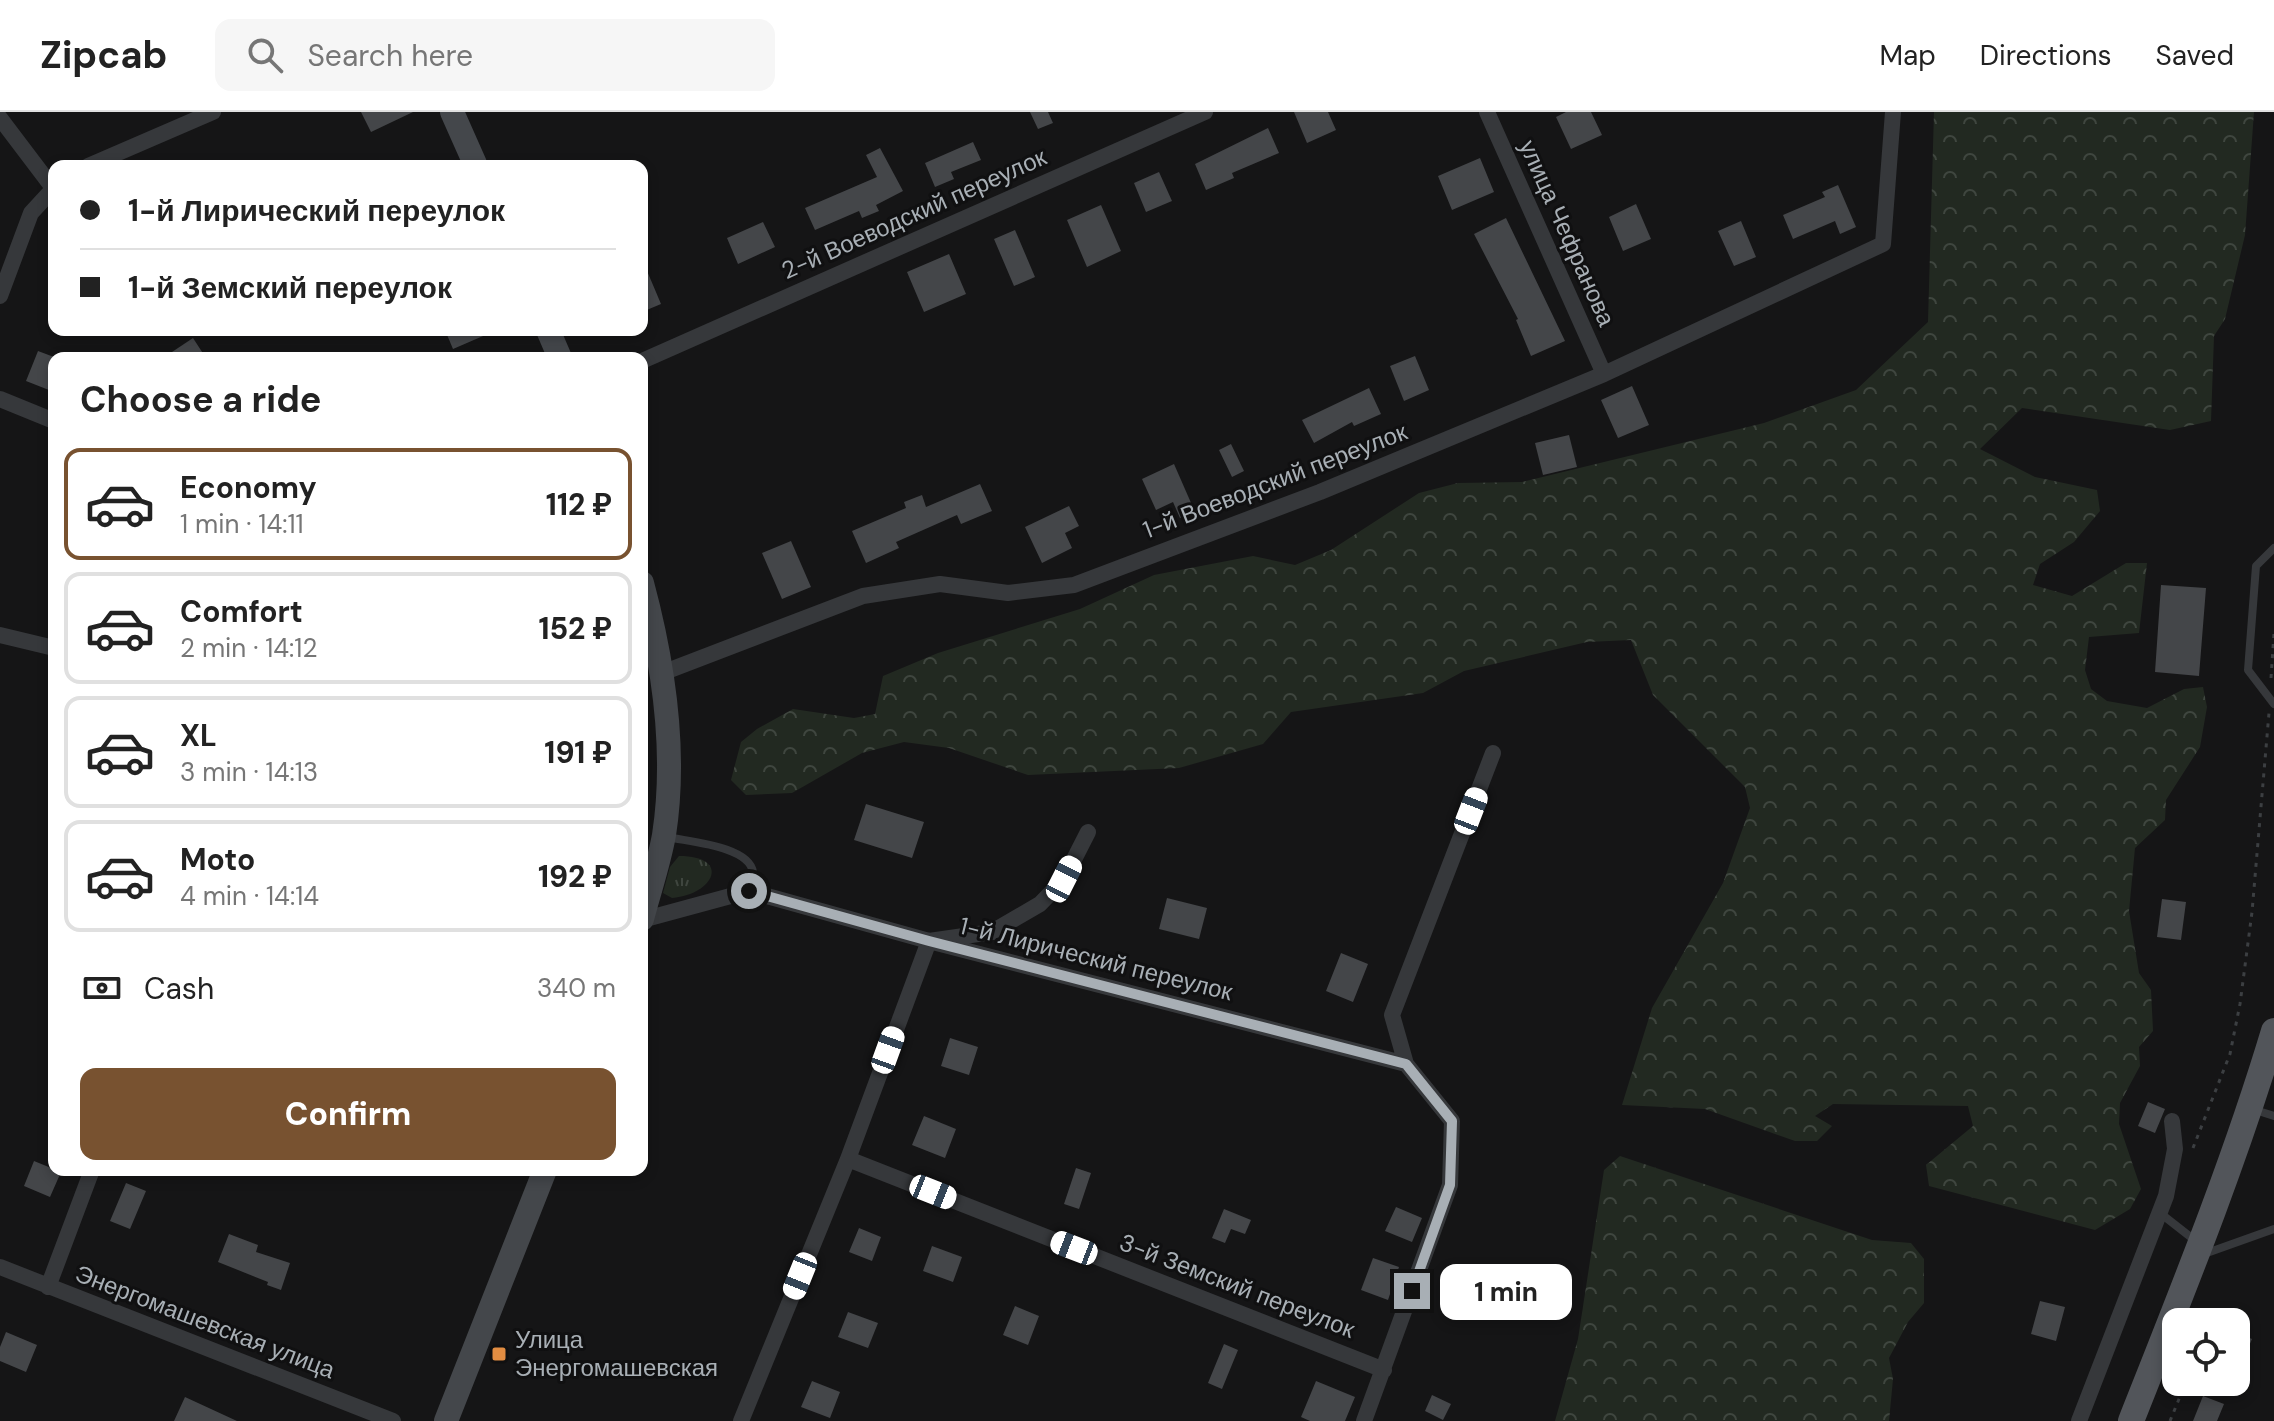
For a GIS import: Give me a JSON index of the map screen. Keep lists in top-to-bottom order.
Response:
{
  "streets": {
    "street": [
      "2-й Воеводский переулок",
      "улица Чефранова",
      "1-й Воеводский переулок",
      "1-й Лирический переулок",
      "3-й Земский переулок",
      "Энергомашевская улица"
    ]
  },
  "crossings": [
    ["улица Чефранова", "1-й Воеводский переулок"]
  ],
  "places": {
    "transit": ["Улица Энергомашевская"]
  },
  "page": {
    "header": "Zipcab",
    "search": "Search here",
    "nav": ["Map", "Directions", "Saved"],
    "banner": ["1-й Лирический переулок", "1-й Земский переулок"],
    "heading": "Choose a ride",
    "list": [
      {
        "name": "Economy",
        "note": "1 min · 14:11",
        "value": "112 ₽"
      },
      {
        "name": "Comfort",
        "note": "2 min · 14:12",
        "value": "152 ₽"
      },
      {
        "name": "XL",
        "note": "3 min · 14:13",
        "value": "191 ₽"
      },
      {
        "name": "Moto",
        "note": "4 min · 14:14",
        "value": "192 ₽"
      }
    ],
    "pay": ["Cash", "340 m"],
    "buttons": "Confirm",
    "bubble": "1 min"
  }
}
